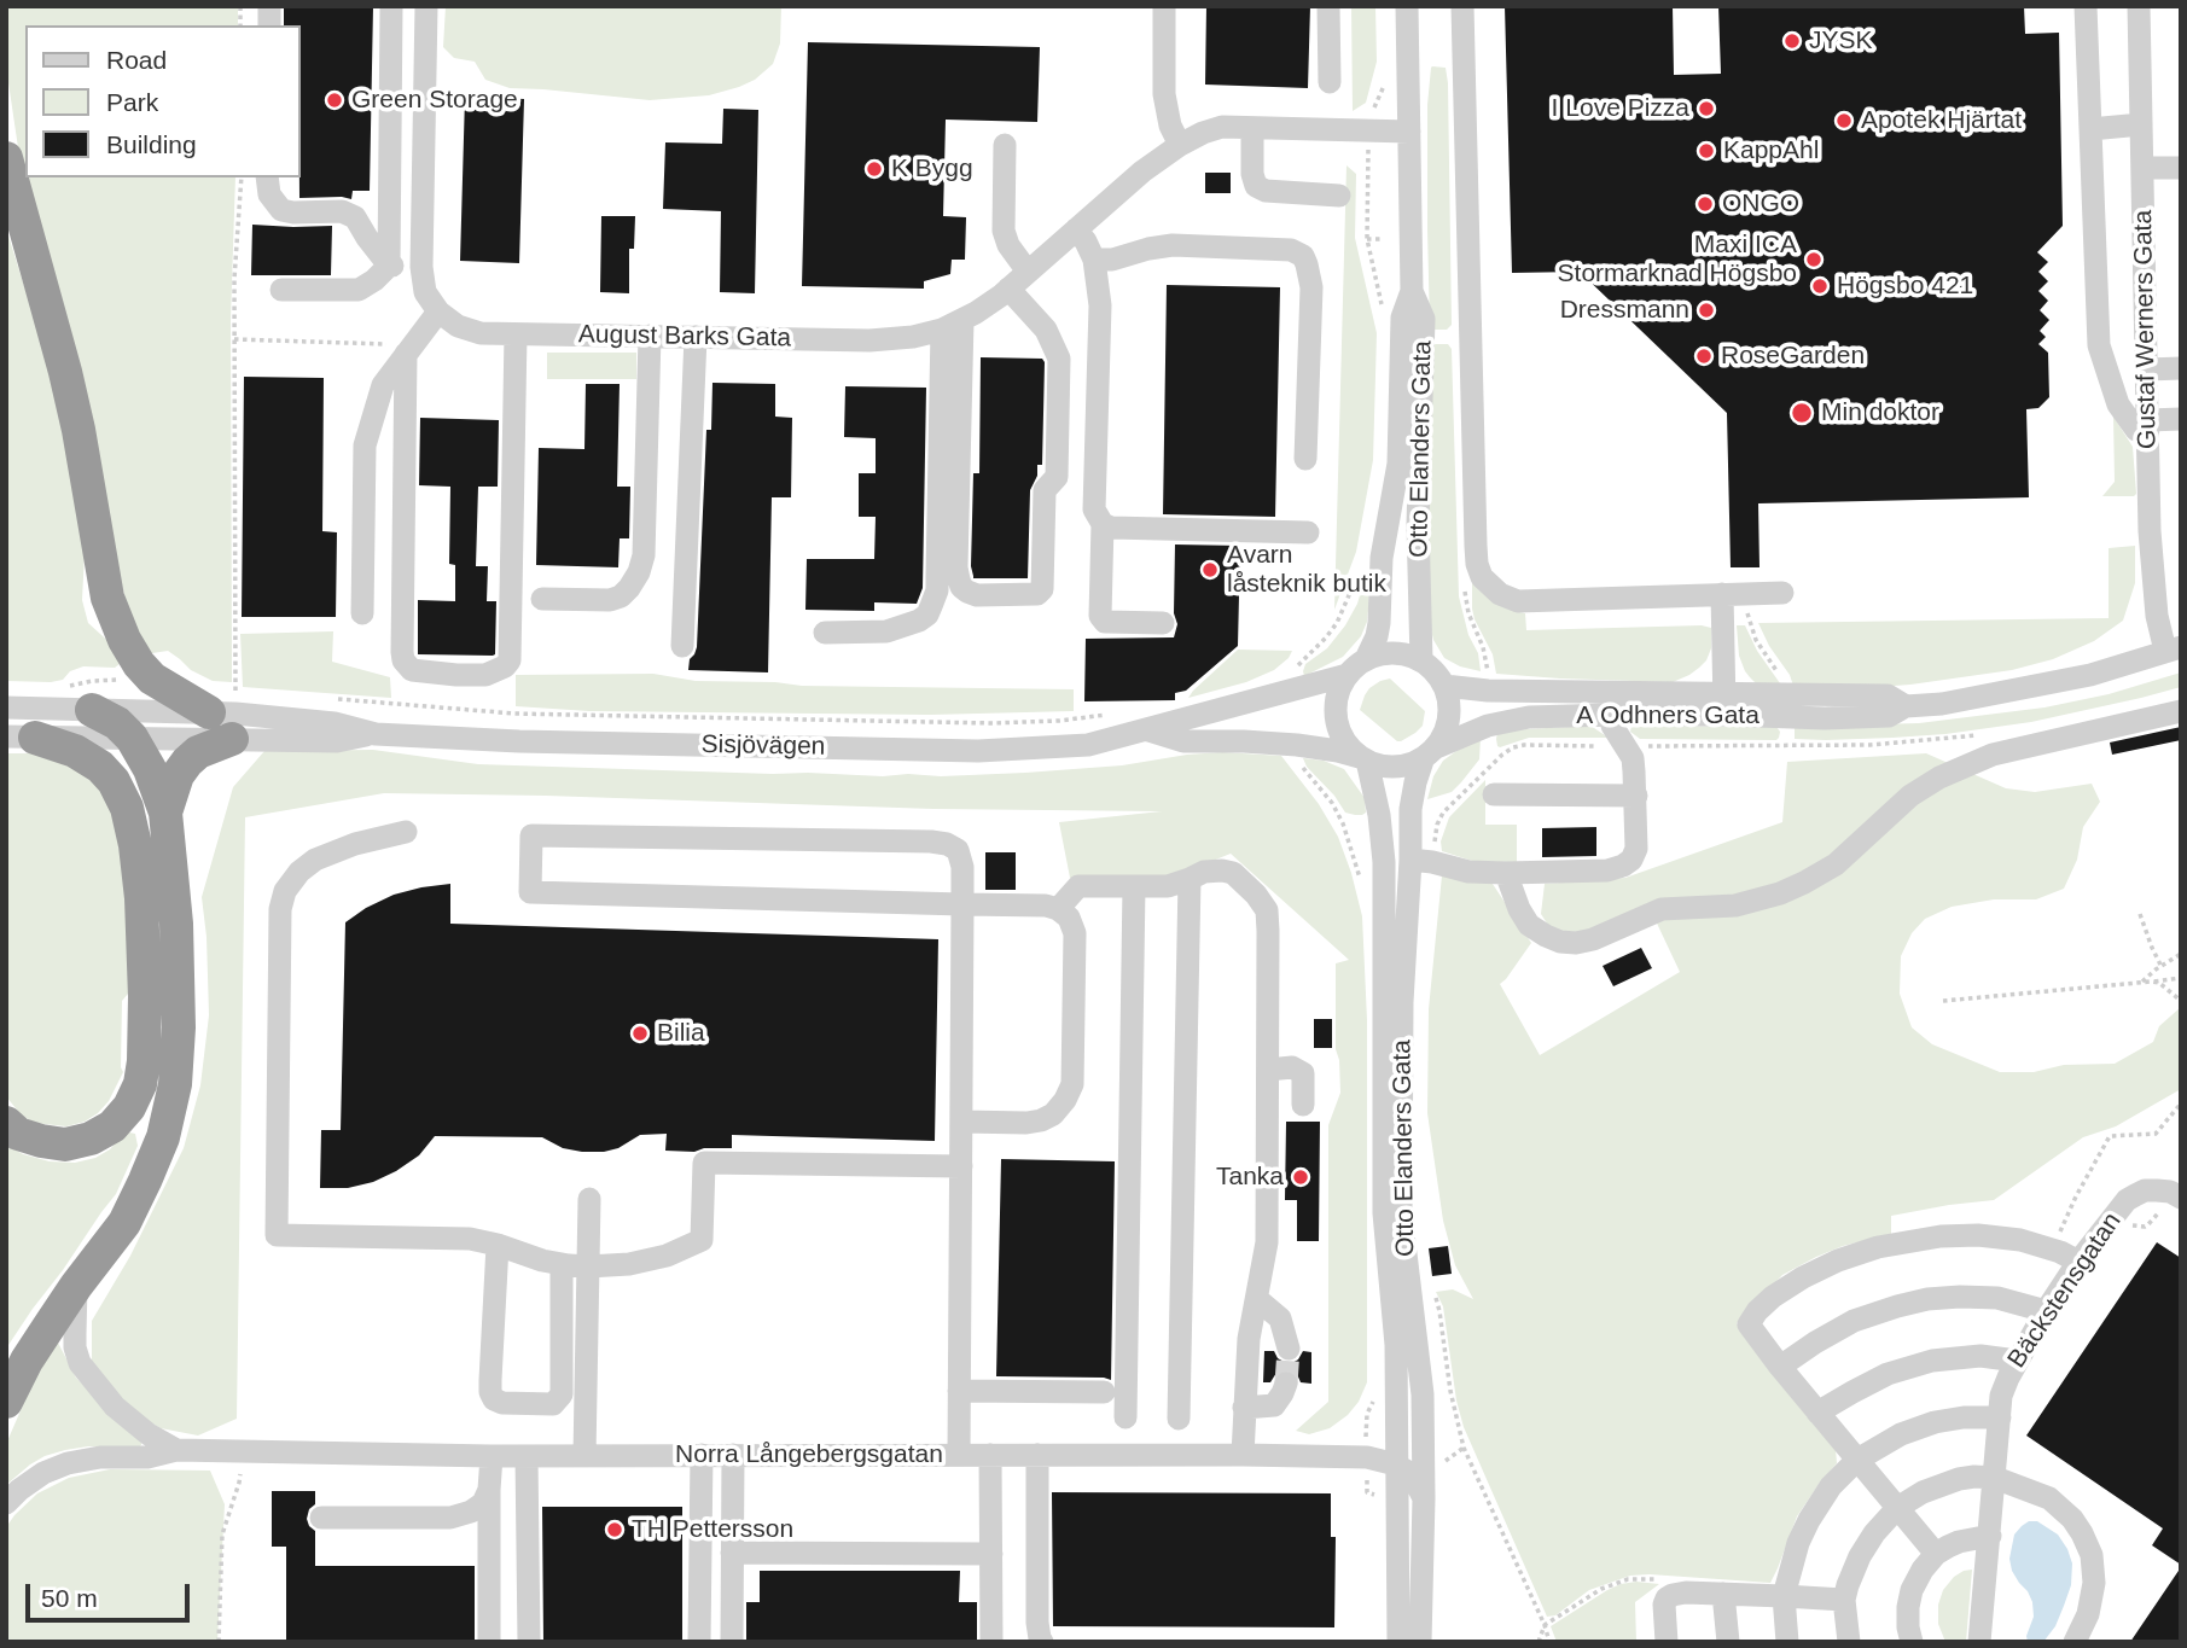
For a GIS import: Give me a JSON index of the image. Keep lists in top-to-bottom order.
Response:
{
  "streets": {
    "street": [
      "Gustaf Werners Gata",
      "August Barks Gata",
      "Otto Elanders Gata",
      "A Odhners Gata",
      "Sisjövägen",
      "Bäckstensgatan",
      "Norra Långebergsgatan"
    ]
  },
  "crossings": [
    ["Gustaf Werners Gata", "A Odhners Gata"],
    ["August Barks Gata", "Otto Elanders Gata"],
    ["Otto Elanders Gata", "A Odhners Gata"],
    ["Otto Elanders Gata", "Sisjövägen"],
    ["Otto Elanders Gata", "Norra Långebergsgatan"],
    ["A Odhners Gata", "Sisjövägen"]
  ],
  "places": [
    "JYSK",
    "Green Storage",
    "I Love Pizza",
    "Apotek Hjärtat",
    "KappAhl",
    "K Bygg",
    "ONGO",
    "Maxi ICA Stormarknad Högsbo",
    "Högsbo 421",
    "Dressmann",
    "RoseGarden",
    "Min doktor",
    "Avarn låsteknik butik",
    "Bilia",
    "Tanka",
    "TH Pettersson"
  ],
  "legend": ["Road", "Park", "Building"],
  "scale_bar": "50 m"
}
